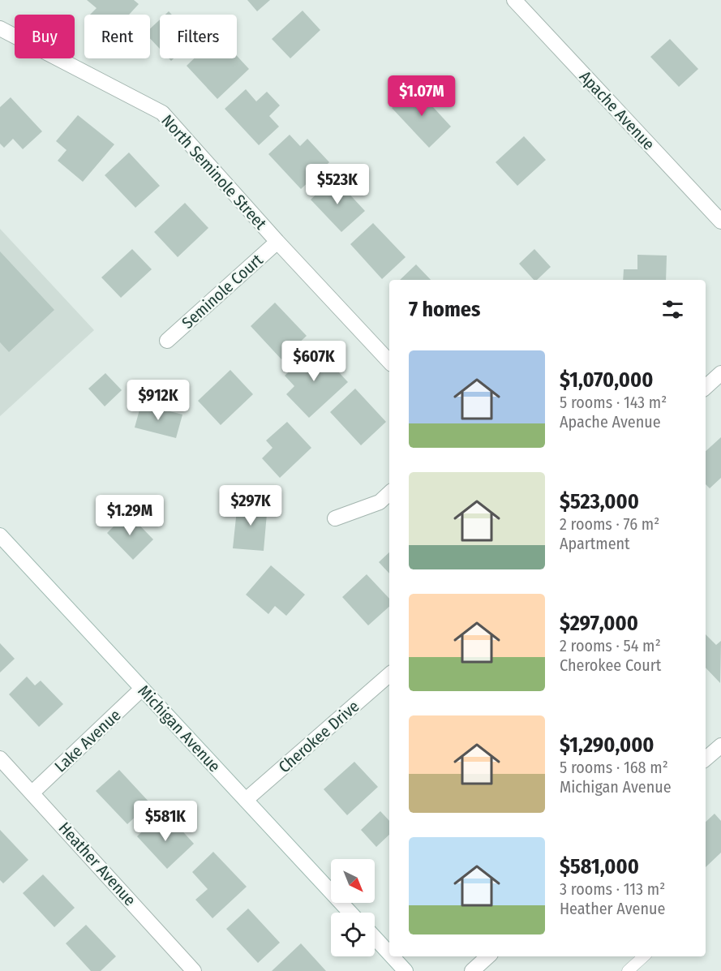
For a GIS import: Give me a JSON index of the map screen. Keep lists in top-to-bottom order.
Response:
{
  "streets": {
    "street": [
      "Apache Avenue",
      "North Seminole Street",
      "Seminole Court",
      "Michigan Avenue",
      "Cherokee Drive",
      "Lake Avenue",
      "Heather Avenue"
    ]
  },
  "crossings": [
    ["North Seminole Street", "Seminole Court"],
    ["Michigan Avenue", "Cherokee Drive"],
    ["Michigan Avenue", "Lake Avenue"],
    ["Lake Avenue", "Heather Avenue"]
  ],
  "north": "bottom right",
  "page": {
    "chip": ["Buy", "Rent", "Filters"],
    "price": [
      "$1.07M",
      "$523K",
      "$607K",
      "$912K",
      "$297K",
      "$1.29M",
      "$581K"
    ],
    "heading": "7 homes",
    "list": [
      {
        "name": "$1,070,000",
        "note": "5 rooms · 143 m² · Apache Avenue"
      },
      {
        "name": "$523,000",
        "note": "2 rooms · 76 m² · Apartment"
      },
      {
        "name": "$297,000",
        "note": "2 rooms · 54 m² · Cherokee Court"
      },
      {
        "name": "$1,290,000",
        "note": "5 rooms · 168 m² · Michigan Avenue"
      },
      {
        "name": "$581,000",
        "note": "3 rooms · 113 m² · Heather Avenue"
      }
    ]
  }
}
